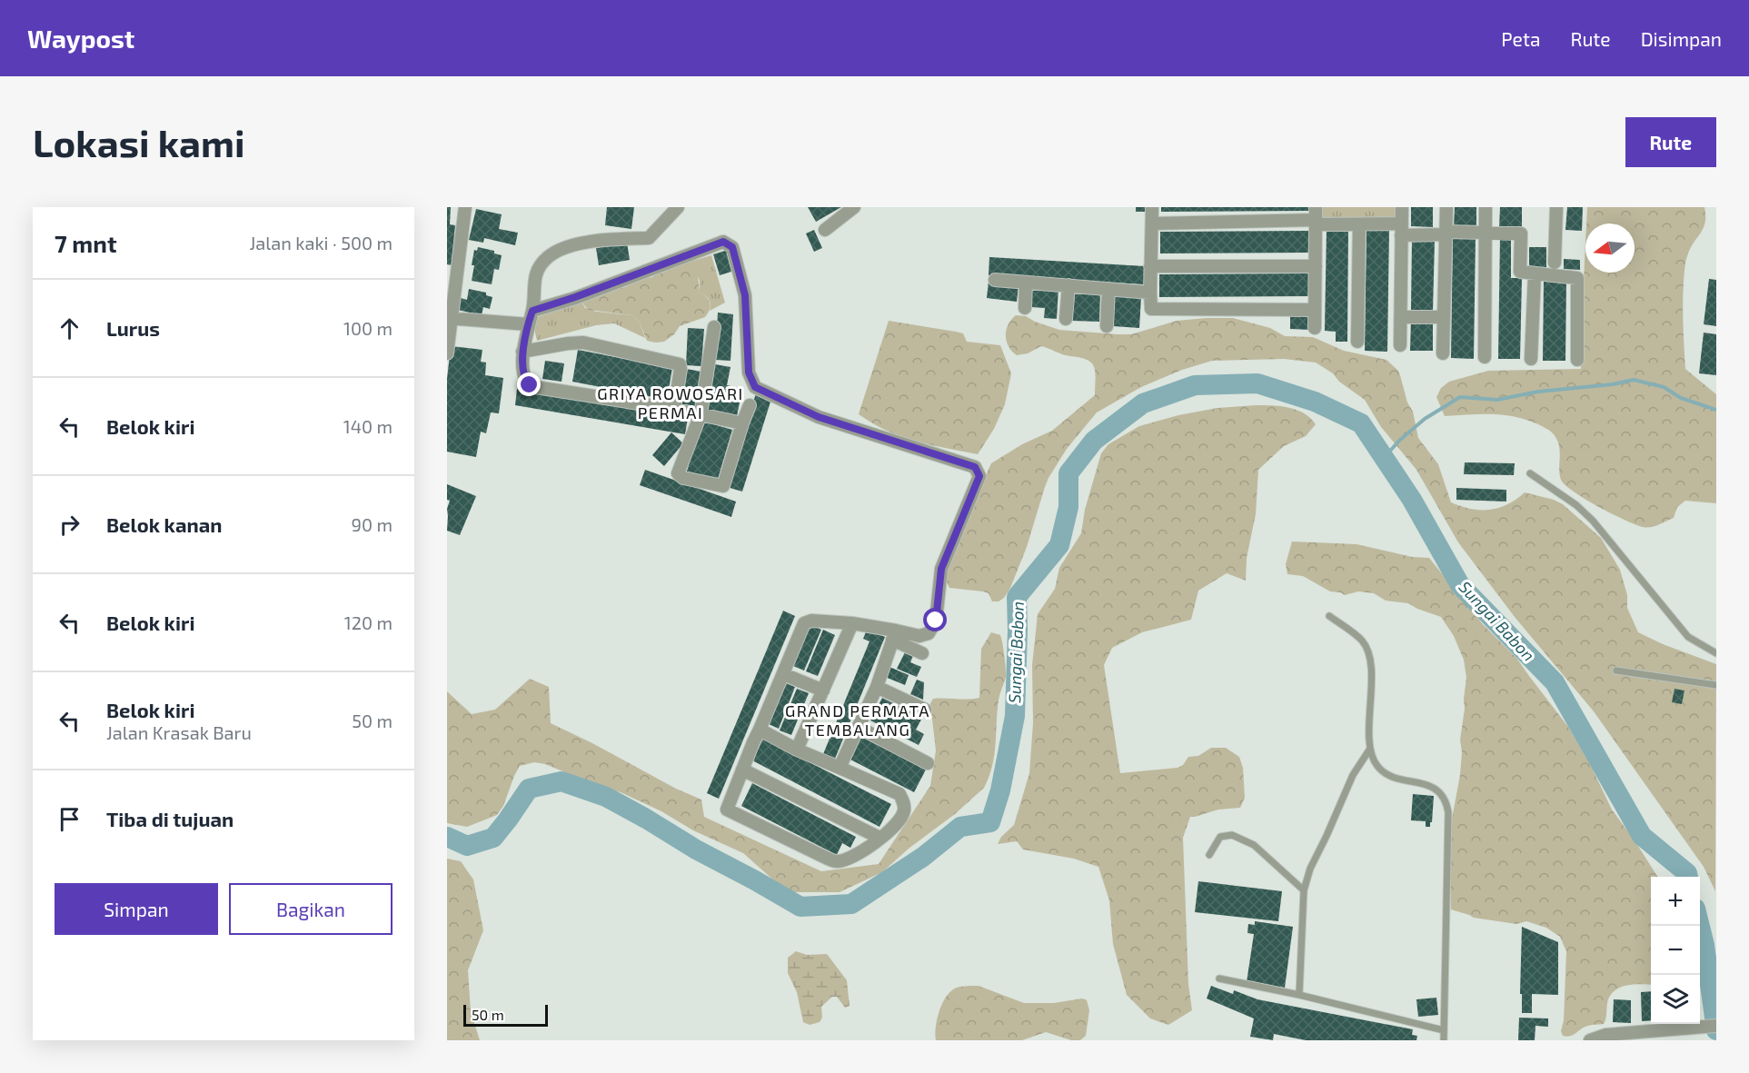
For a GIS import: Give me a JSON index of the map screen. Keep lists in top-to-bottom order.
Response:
{
  "districts": ["GRIYA ROWOSARI PERMAI", "GRAND PERMATA TEMBALANG"],
  "water": ["Sungai Babon"],
  "scale_bar": "50 m",
  "north": "left",
  "page": {
    "header": "Waypost",
    "nav": ["Peta", "Rute", "Disimpan"],
    "buttons": [
      "Rute",
      ["Simpan", "Bagikan"]
    ],
    "title": "Lokasi kami",
    "heading": ["7 mnt", "Jalan kaki · 500 m"],
    "list": [
      ["Lurus", "100 m"],
      ["Belok kiri", "140 m"],
      ["Belok kanan", "90 m"],
      ["Belok kiri", "120 m"],
      ["Belok kiri", "Jalan Krasak Baru", "50 m"],
      "Tiba di tujuan"
    ],
    "map_buttons": ["+", "−"],
    "scale": "50 m"
  }
}
